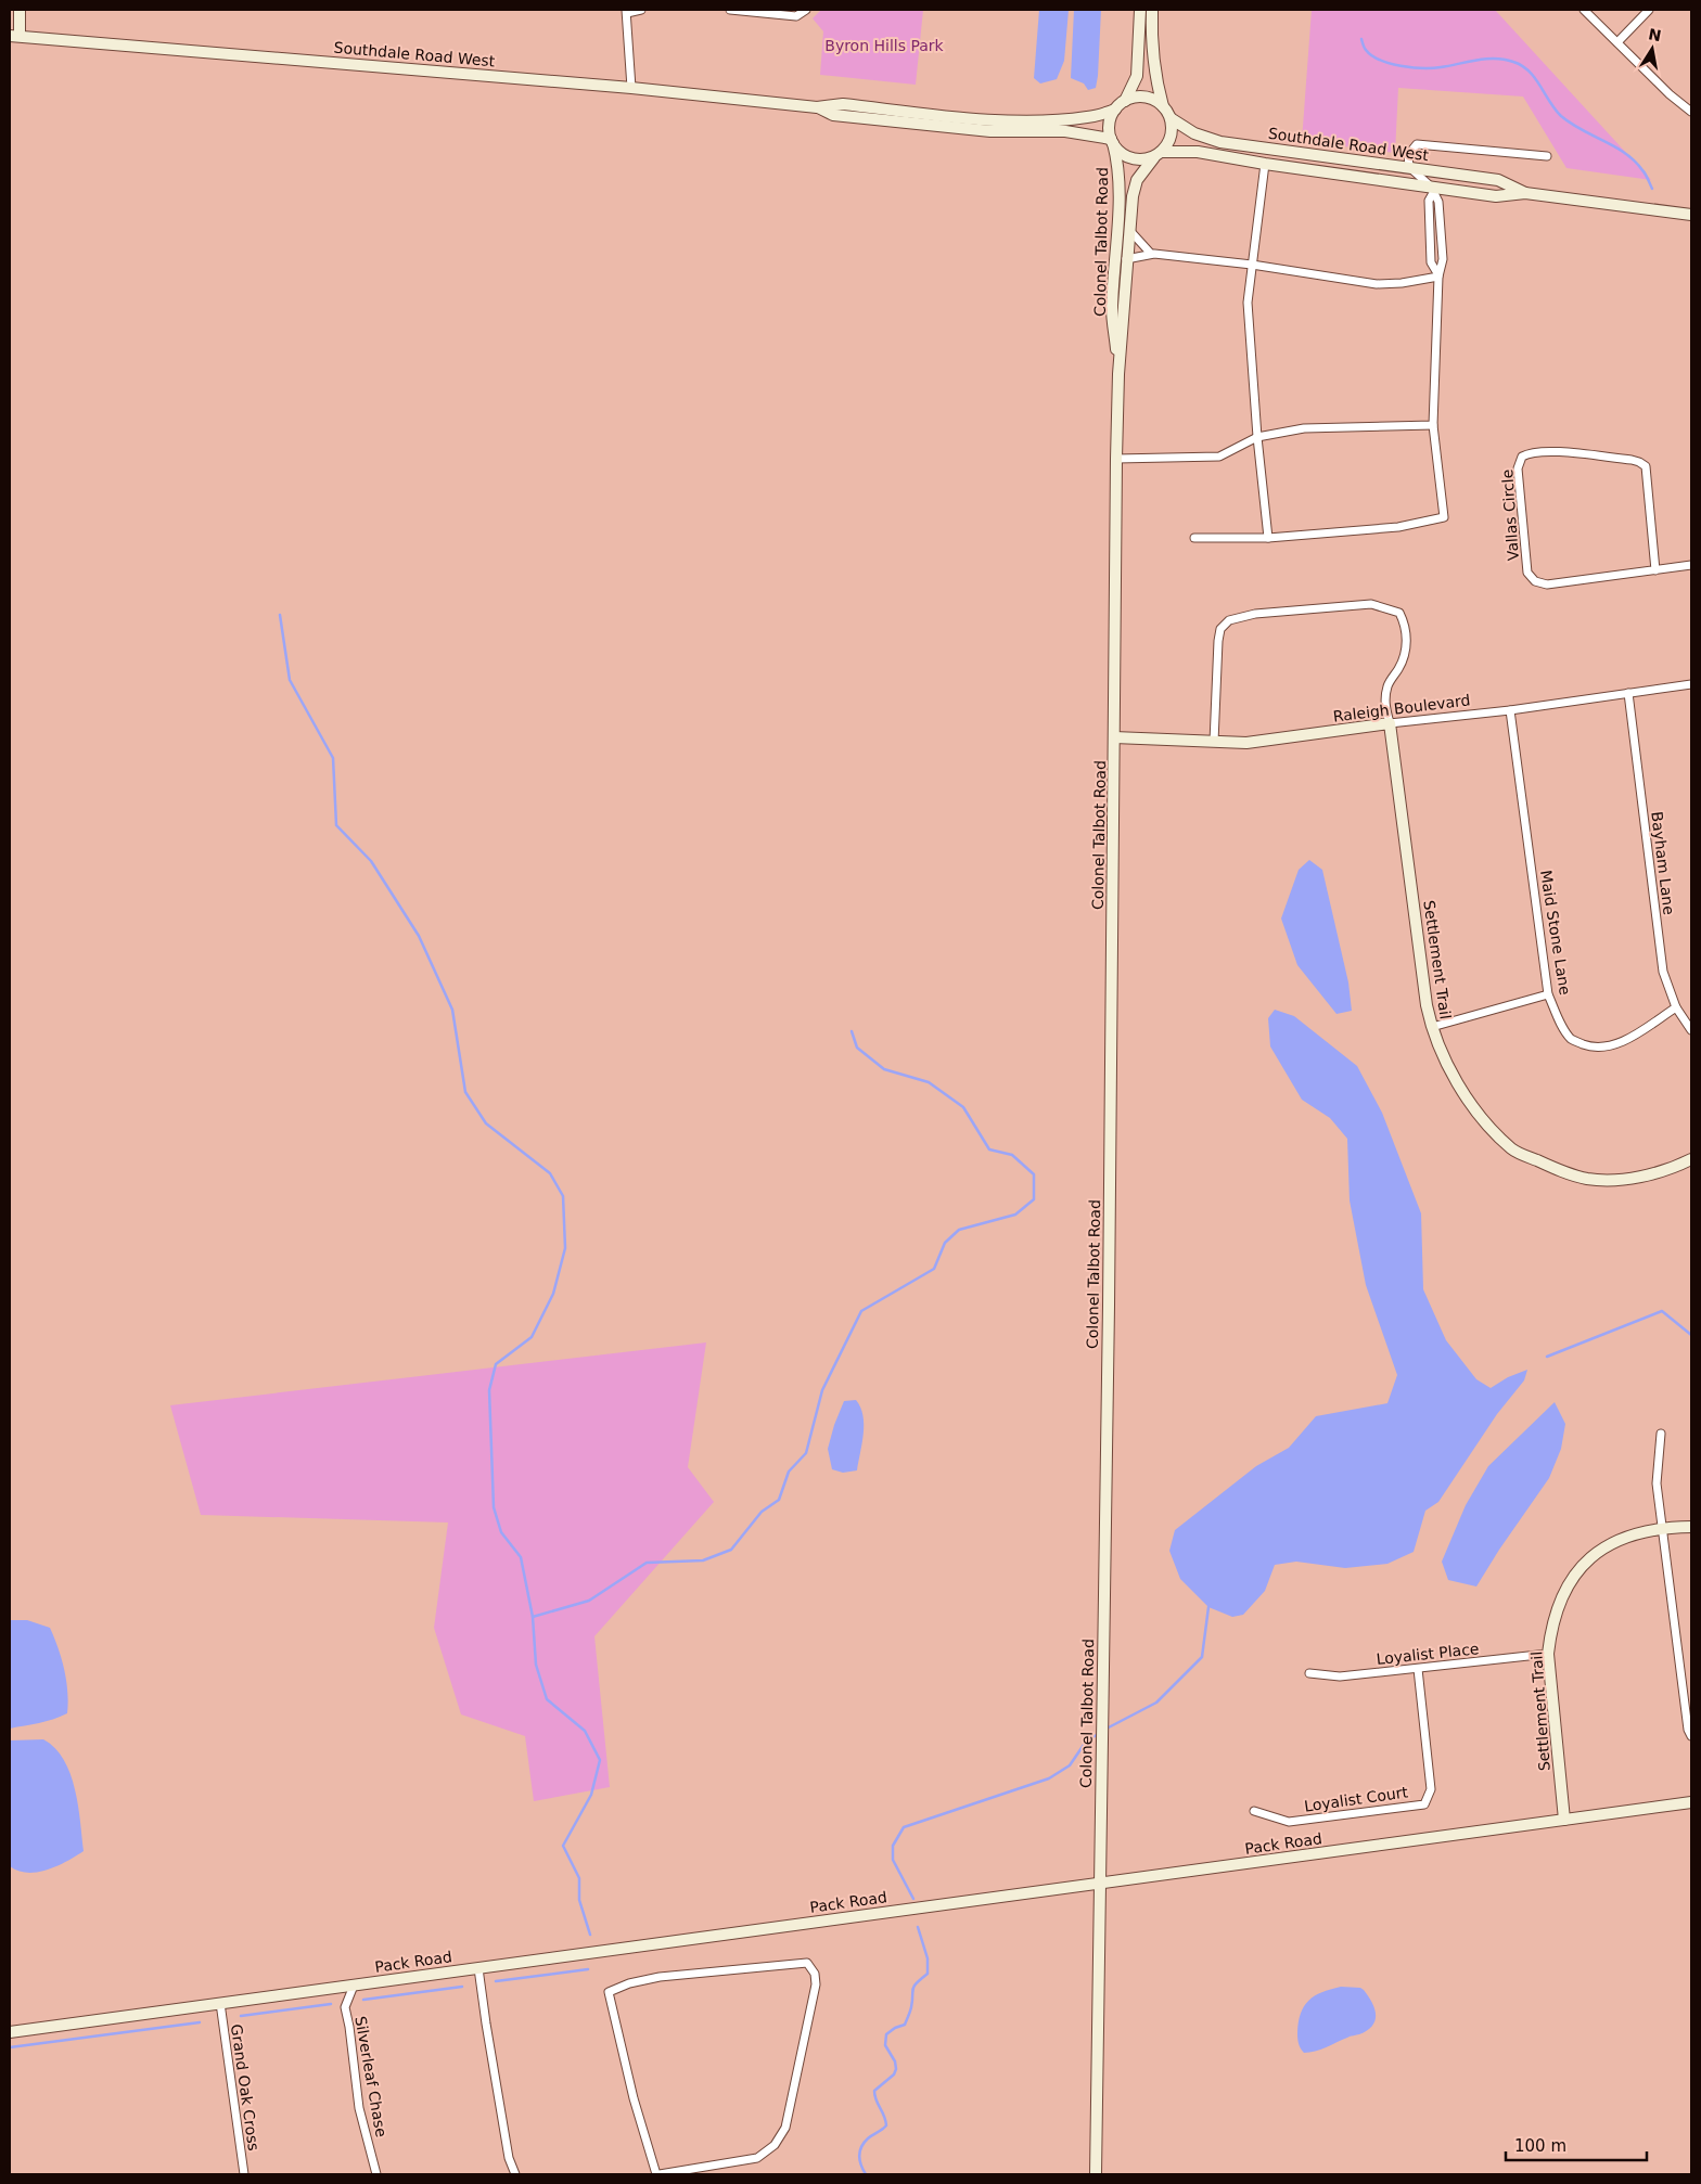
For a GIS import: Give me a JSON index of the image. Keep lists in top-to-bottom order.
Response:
{
  "streets": {
    "main road": [
      "Southdale Road West",
      "Colonel Talbot Road",
      "Raleigh Boulevard",
      "Settlement Trail",
      "Pack Road"
    ],
    "street": [
      "Vallas Circle",
      "Bayham Lane",
      "Maid Stone Lane",
      "Loyalist Place",
      "Loyalist Court",
      "Silverleaf Chase",
      "Grand Oak Cross"
    ]
  },
  "crossings": [
    ["Southdale Road West", "Colonel Talbot Road"],
    ["Colonel Talbot Road", "Raleigh Boulevard"],
    ["Colonel Talbot Road", "Pack Road"],
    ["Raleigh Boulevard", "Bayham Lane"],
    ["Raleigh Boulevard", "Maid Stone Lane"],
    ["Raleigh Boulevard", "Settlement Trail"],
    ["Bayham Lane", "Maid Stone Lane"],
    ["Settlement Trail", "Loyalist Place"],
    ["Settlement Trail", "Pack Road"],
    ["Loyalist Place", "Loyalist Court"],
    ["Pack Road", "Silverleaf Chase"],
    ["Pack Road", "Grand Oak Cross"]
  ],
  "parks": ["Byron Hills Park"],
  "scale_bar": "100 m",
  "north": "top"
}
